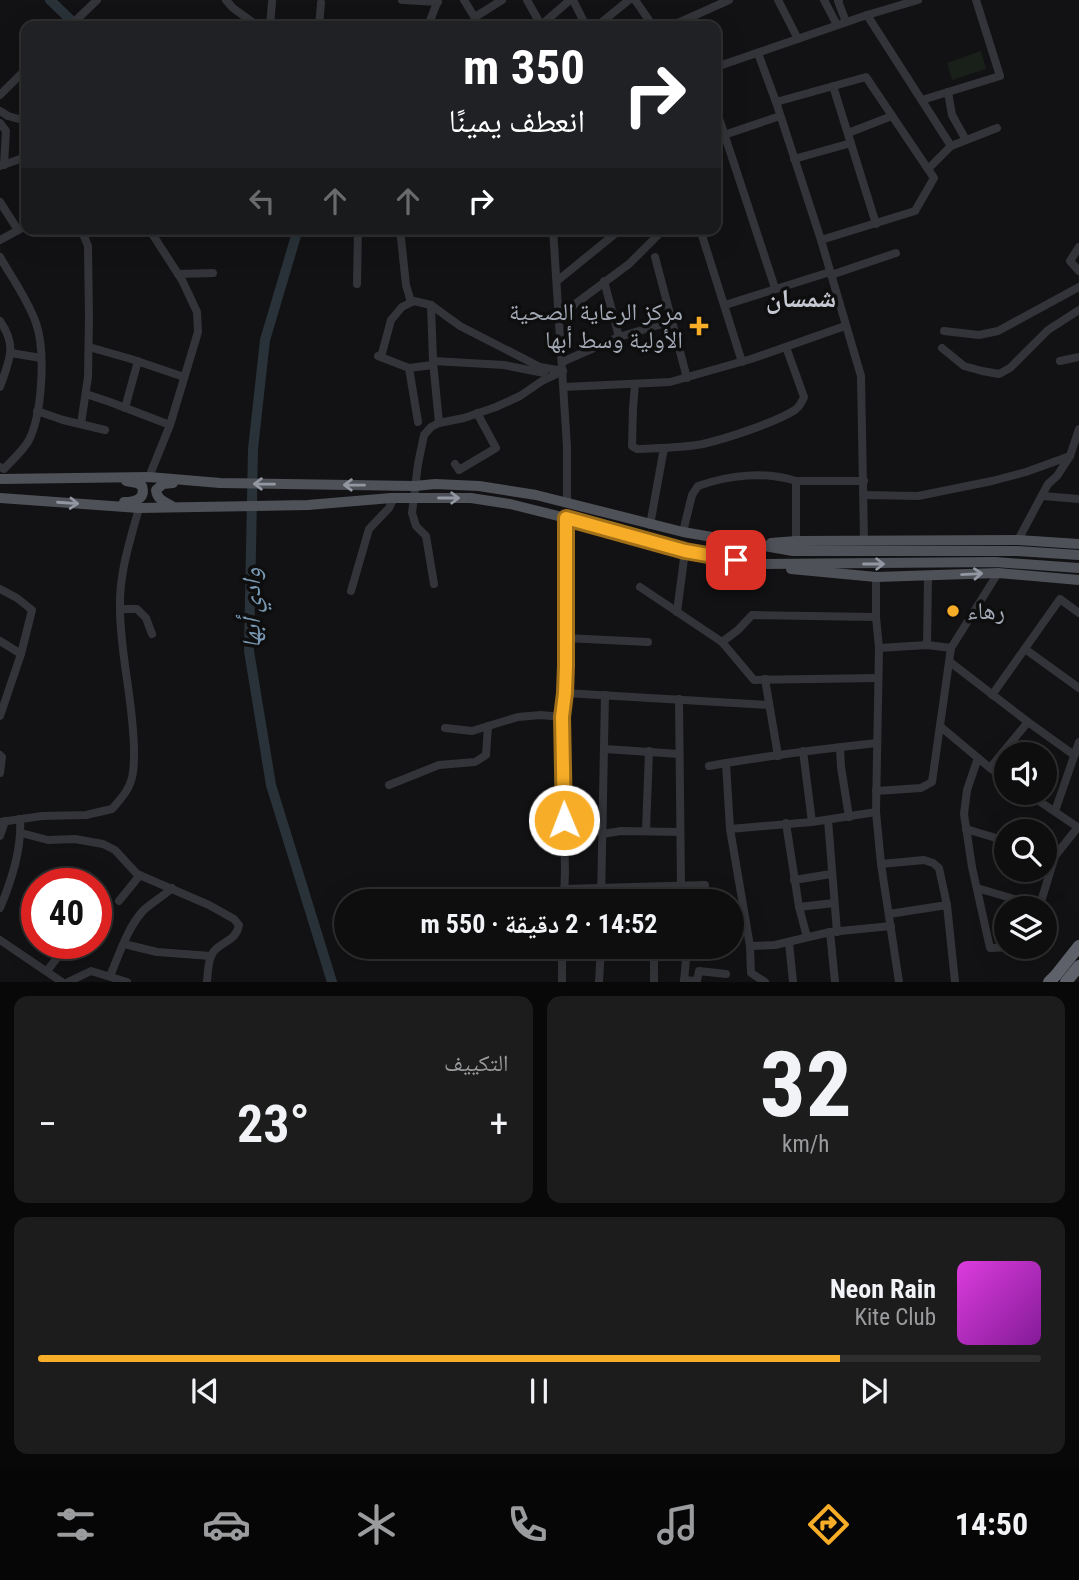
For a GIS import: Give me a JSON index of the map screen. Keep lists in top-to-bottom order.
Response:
{
  "districts": ["شمسان"],
  "water": ["وادي أبها"],
  "places": {
    "health": ["مركز الرعاية الصحية الأولية وسط أبها"],
    "other": ["رهاء"]
  },
  "page": {
    "turn": ["350 m", "انعطف يمينًا"],
    "limit": "40",
    "trip": "14:52 · 2 دقيقة · 550 m",
    "tile": [
      ["32", "km/h"],
      "التكييف"
    ],
    "heat": ["−", "23°", "+"],
    "song": ["Neon Rain", "Kite Club"],
    "tabs": "14:50"
  }
}
